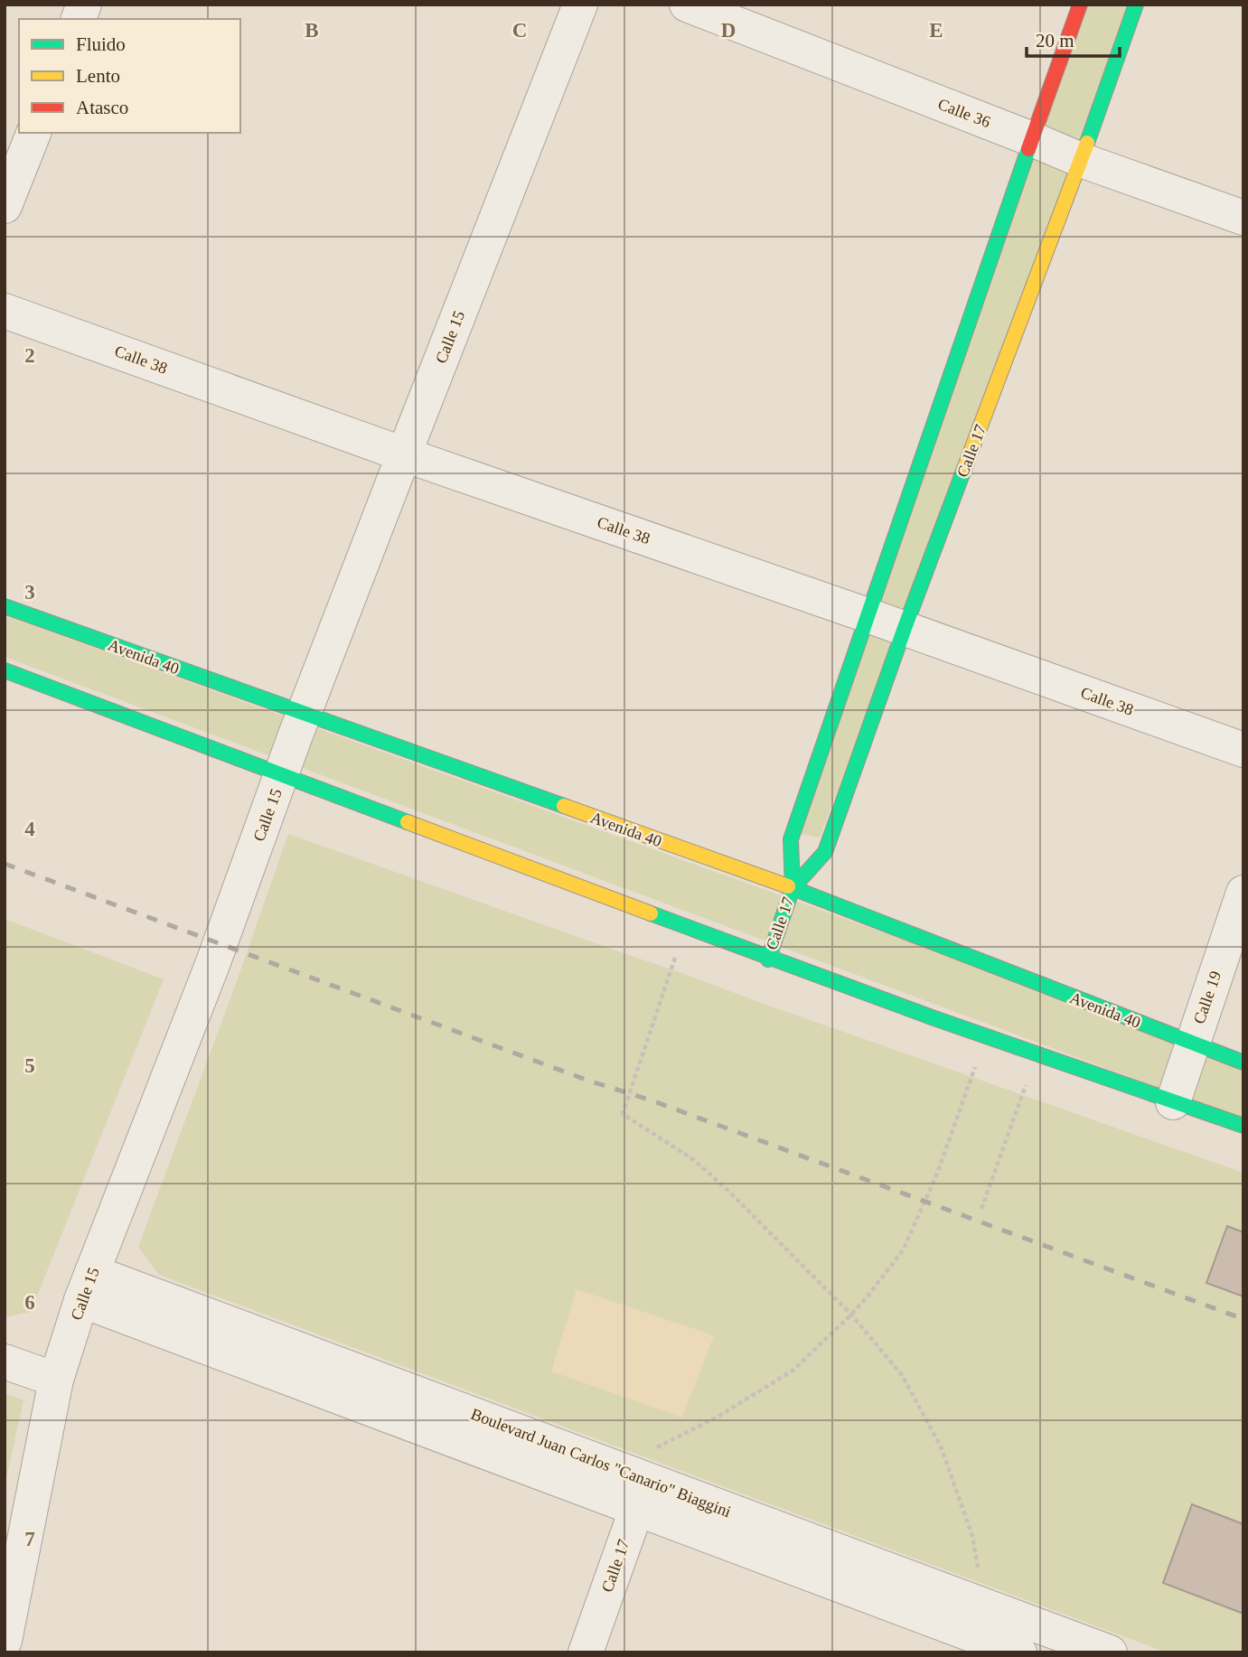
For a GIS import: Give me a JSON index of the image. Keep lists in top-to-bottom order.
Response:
{
  "streets": {
    "main road": ["Calle 17", "Avenida 40"],
    "street": [
      "Calle 36",
      "Calle 15",
      "Calle 38",
      "Calle 19",
      "Boulevard Juan Carlos \"Canario\" Biaggini"
    ]
  },
  "crossings": [
    ["Calle 36", "Calle 17"],
    ["Calle 15", "Calle 38"],
    ["Calle 15", "Avenida 40"],
    ["Calle 15", "Boulevard Juan Carlos \"Canario\" Biaggini"],
    ["Calle 38", "Calle 17"],
    ["Calle 17", "Avenida 40"],
    ["Calle 17", "Boulevard Juan Carlos \"Canario\" Biaggini"],
    ["Avenida 40", "Calle 19"]
  ],
  "legend": ["Fluido", "Lento", "Atasco"],
  "scale_bar": "20 m",
  "grid": {
    "columns": [
      "B",
      "C",
      "D",
      "E"
    ],
    "rows": [
      "2",
      "3",
      "4",
      "5",
      "6",
      "7"
    ]
  }
}
